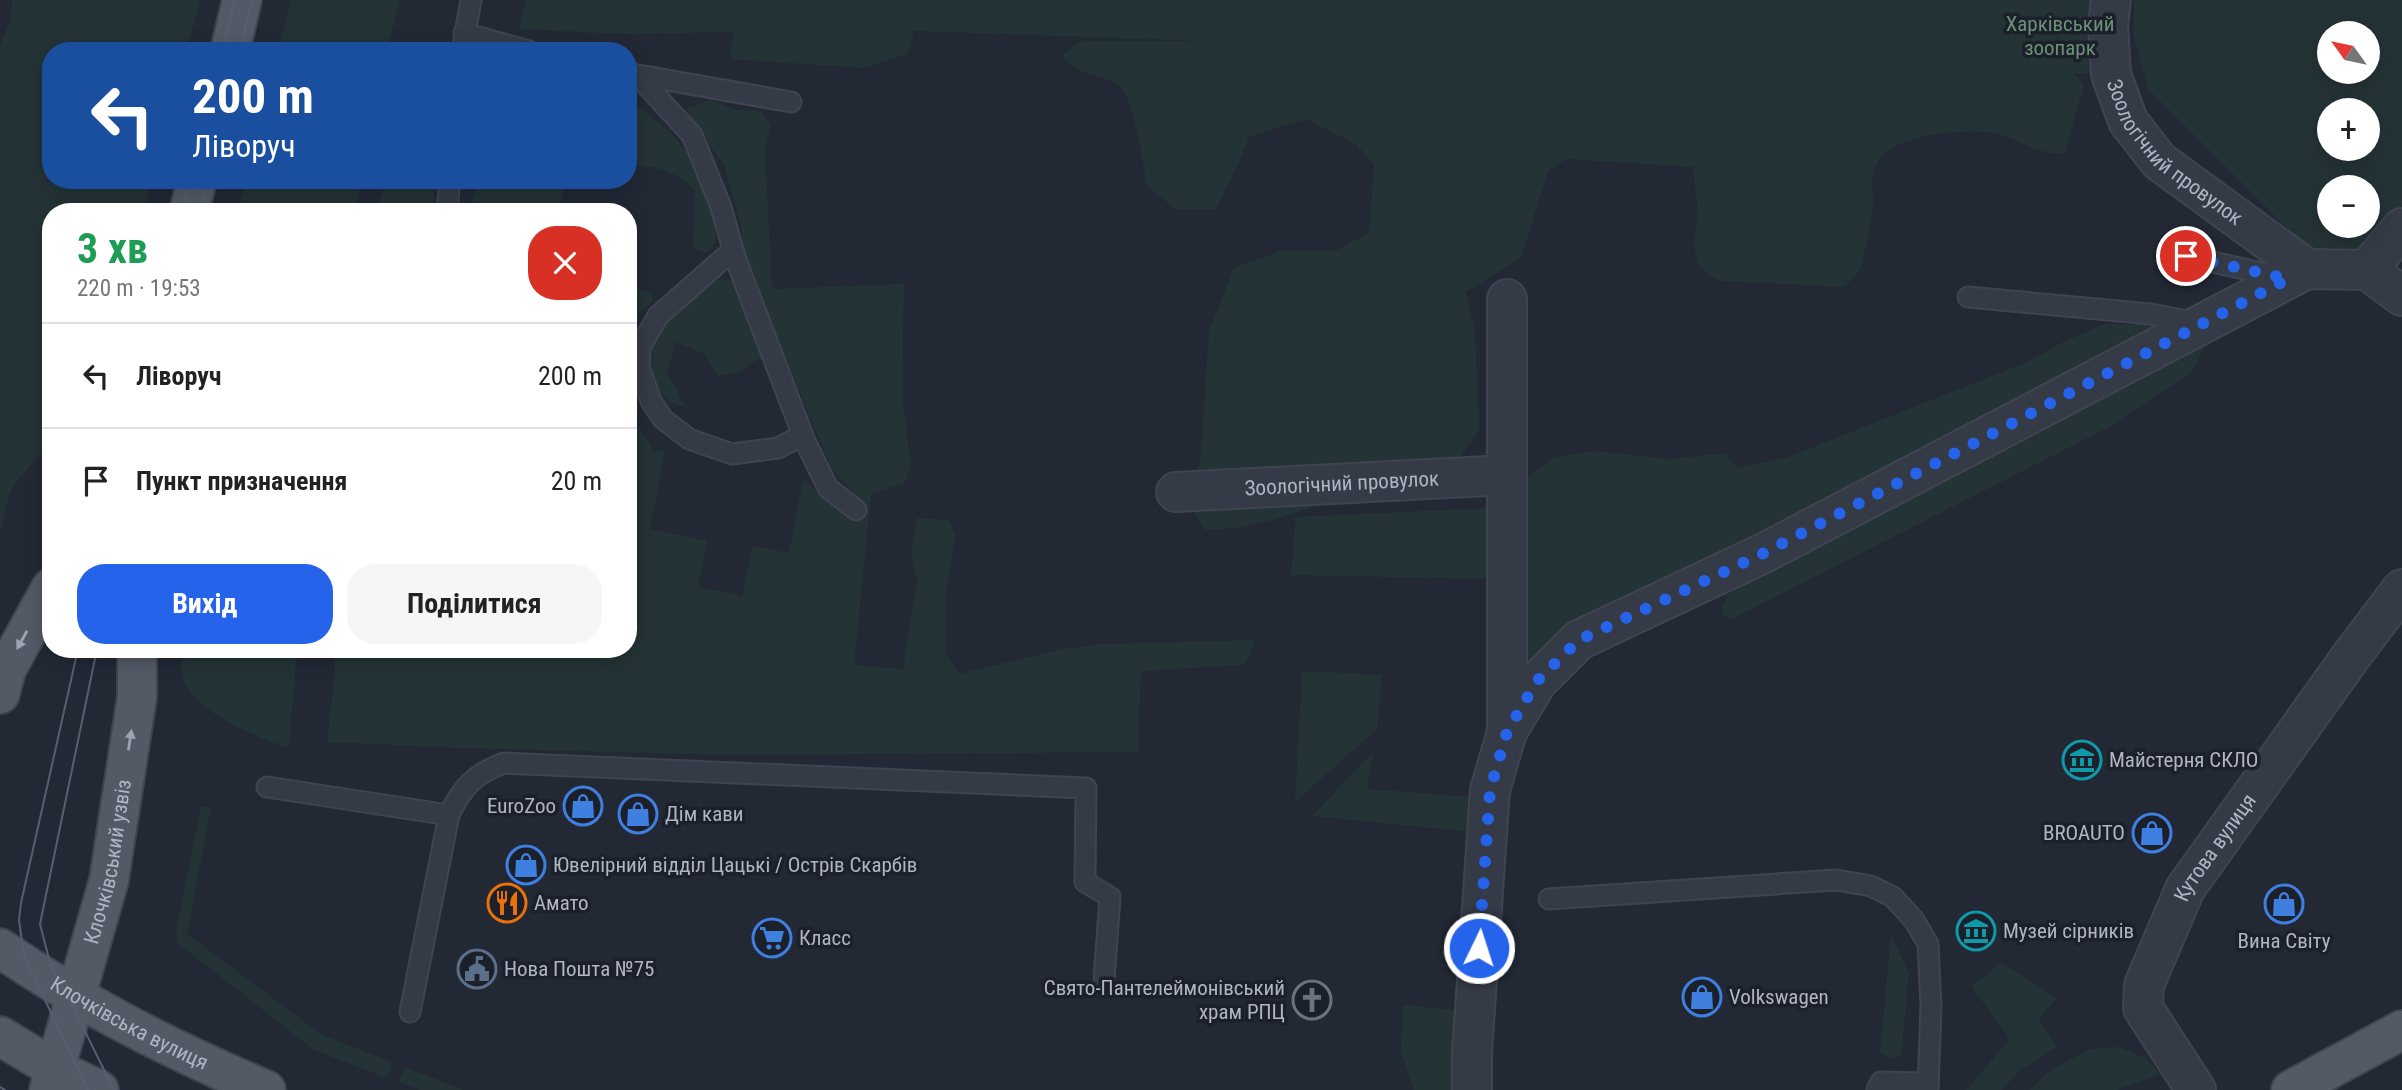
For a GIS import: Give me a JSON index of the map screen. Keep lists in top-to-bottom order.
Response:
{
  "streets": {
    "main road": ["Клочківський узвіз", "Клочківська вулиця"],
    "street": ["Зоологічний провулок", "Кутова вулиця"]
  },
  "crossings": [
    ["Клочківський узвіз", "Клочківська вулиця"]
  ],
  "one_way": ["Клочківський узвіз"],
  "parks": ["Харківський зоопарк"],
  "places": {
    "museum": ["Майстерня СКЛО", "Музей сірників"],
    "shop": [
      "EuroZoo",
      "Дім кави",
      "BROAUTO",
      "Ювелірний відділ Цацькі / Острів Скарбів",
      "Вина Світу",
      "Volkswagen"
    ],
    "restaurant": ["Амато"],
    "supermarket": ["Класс"],
    "public building": ["Нова Пошта №75"],
    "church": ["Свято-Пантелеймонівський храм РПЦ"]
  },
  "north": "top left",
  "page": {
    "map_buttons": ["+", "−"],
    "turn": ["200 m", "Ліворуч"],
    "heading": ["3 хв", "220 m · 19:53"],
    "list": [
      {
        "name": "Ліворуч",
        "value": "200 m"
      },
      {
        "name": "Пункт призначення",
        "value": "20 m"
      }
    ],
    "buttons": ["Вихід", "Поділитися"]
  }
}
